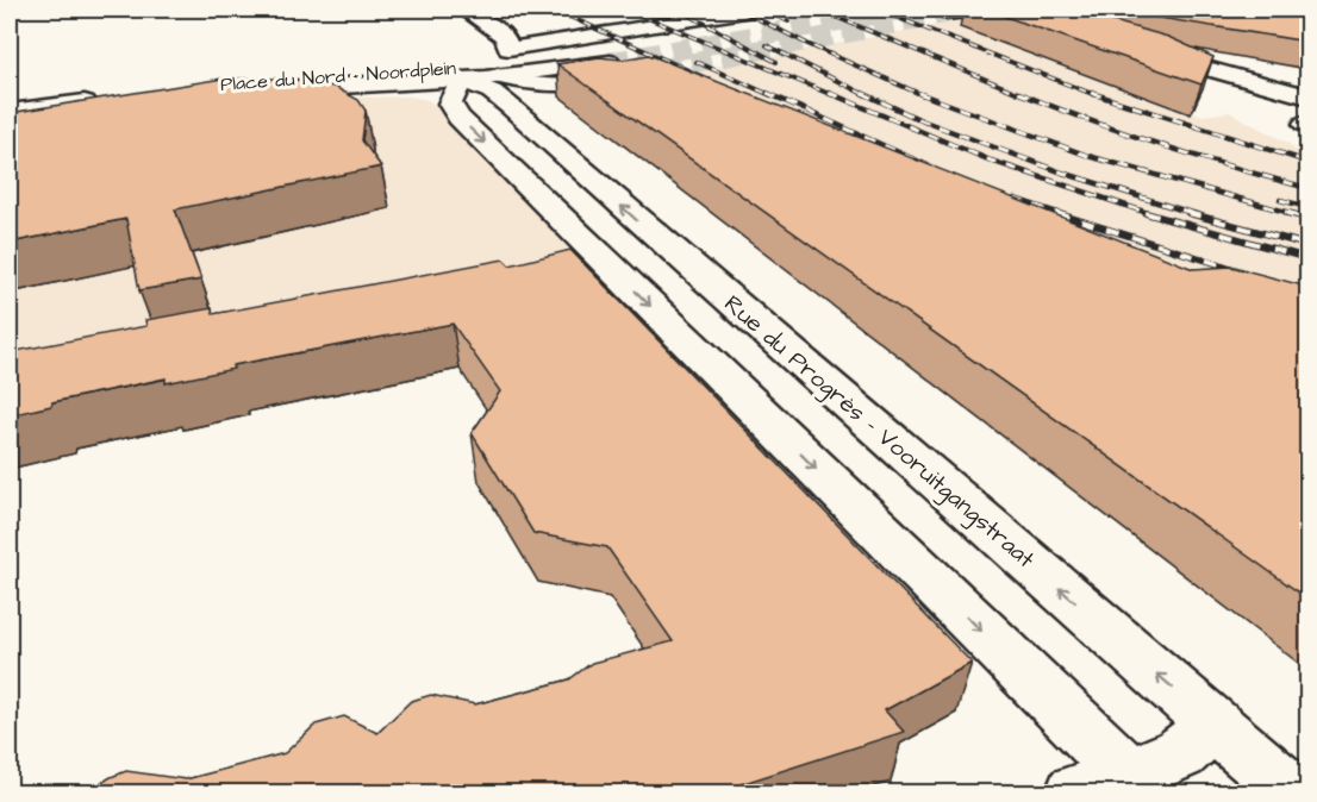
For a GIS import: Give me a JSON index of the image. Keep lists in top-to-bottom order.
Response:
{
  "streets": {
    "street": ["Place du Nord - Noordplein", "Rue du Progrès - Vooruitgangstraat"]
  },
  "crossings": [
    ["Place du Nord - Noordplein", "Rue du Progrès - Vooruitgangstraat"]
  ]
}
